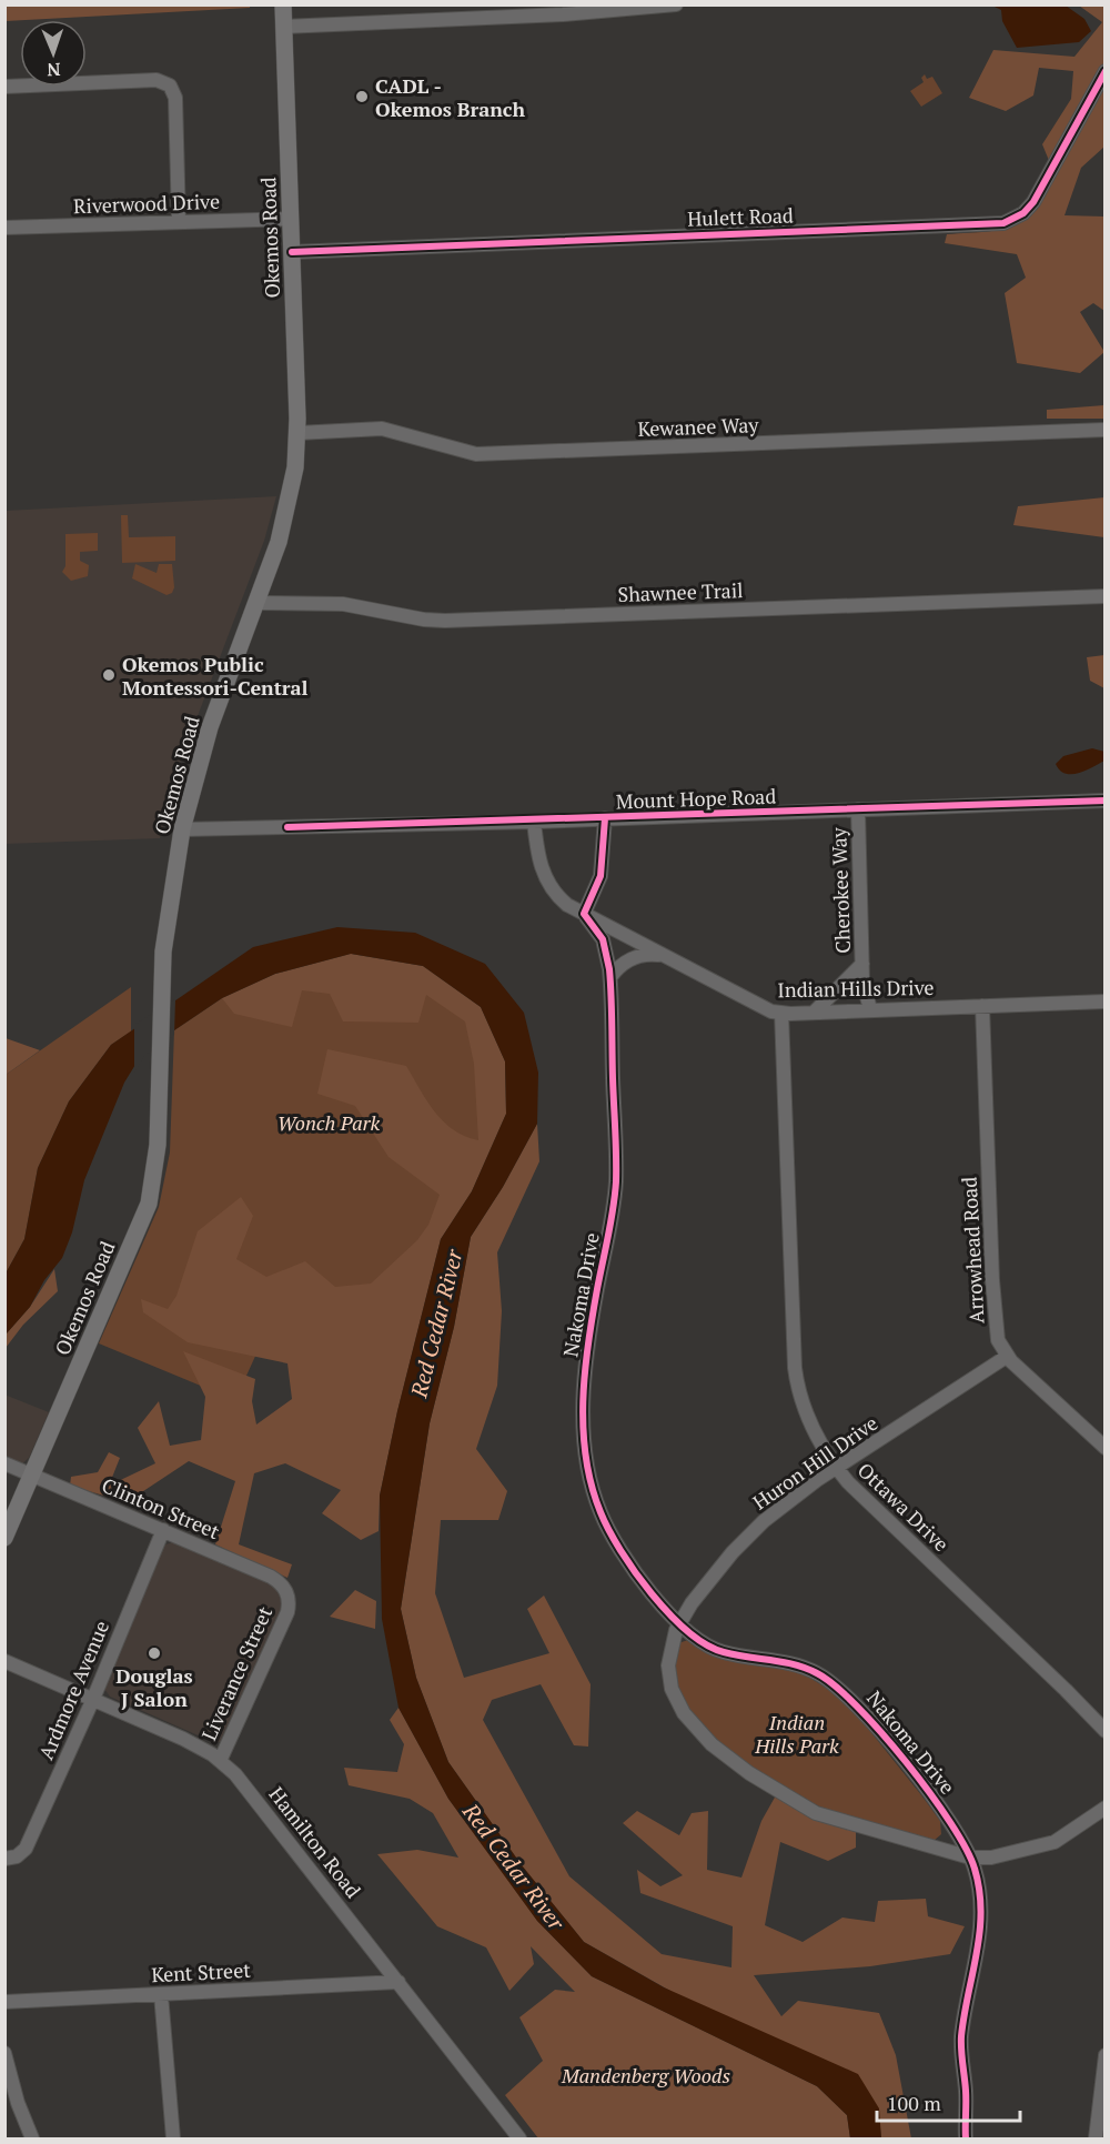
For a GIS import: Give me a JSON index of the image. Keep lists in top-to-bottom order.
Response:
{
  "streets": {
    "main road": ["Okemos Road"],
    "street": [
      "Riverwood Drive",
      "Hulett Road",
      "Kewanee Way",
      "Shawnee Trail",
      "Mount Hope Road",
      "Cherokee Way",
      "Indian Hills Drive",
      "Arrowhead Road",
      "Nakoma Drive",
      "Huron Hill Drive",
      "Ottawa Drive",
      "Clinton Street",
      "Liverance Street",
      "Ardmore Avenue",
      "Hamilton Road",
      "Kent Street"
    ]
  },
  "crossings": [
    ["Riverwood Drive", "Okemos Road"],
    ["Hulett Road", "Okemos Road"],
    ["Okemos Road", "Kewanee Way"],
    ["Okemos Road", "Shawnee Trail"],
    ["Okemos Road", "Mount Hope Road"],
    ["Okemos Road", "Clinton Street"],
    ["Mount Hope Road", "Cherokee Way"],
    ["Mount Hope Road", "Indian Hills Drive"],
    ["Cherokee Way", "Indian Hills Drive"],
    ["Indian Hills Drive", "Arrowhead Road"],
    ["Indian Hills Drive", "Nakoma Drive"],
    ["Indian Hills Drive", "Ottawa Drive"],
    ["Arrowhead Road", "Huron Hill Drive"],
    ["Nakoma Drive", "Huron Hill Drive"],
    ["Huron Hill Drive", "Ottawa Drive"],
    ["Clinton Street", "Liverance Street"],
    ["Clinton Street", "Ardmore Avenue"],
    ["Liverance Street", "Hamilton Road"],
    ["Ardmore Avenue", "Hamilton Road"],
    ["Hamilton Road", "Kent Street"]
  ],
  "water": ["Red Cedar River"],
  "parks": ["Wonch Park", "Indian Hills Park", "Mandenberg Woods"],
  "places": ["CADL - Okemos Branch", "Okemos Public Montessori-Central", "Douglas J Salon"],
  "scale_bar": "100 m",
  "north": "bottom"
}
